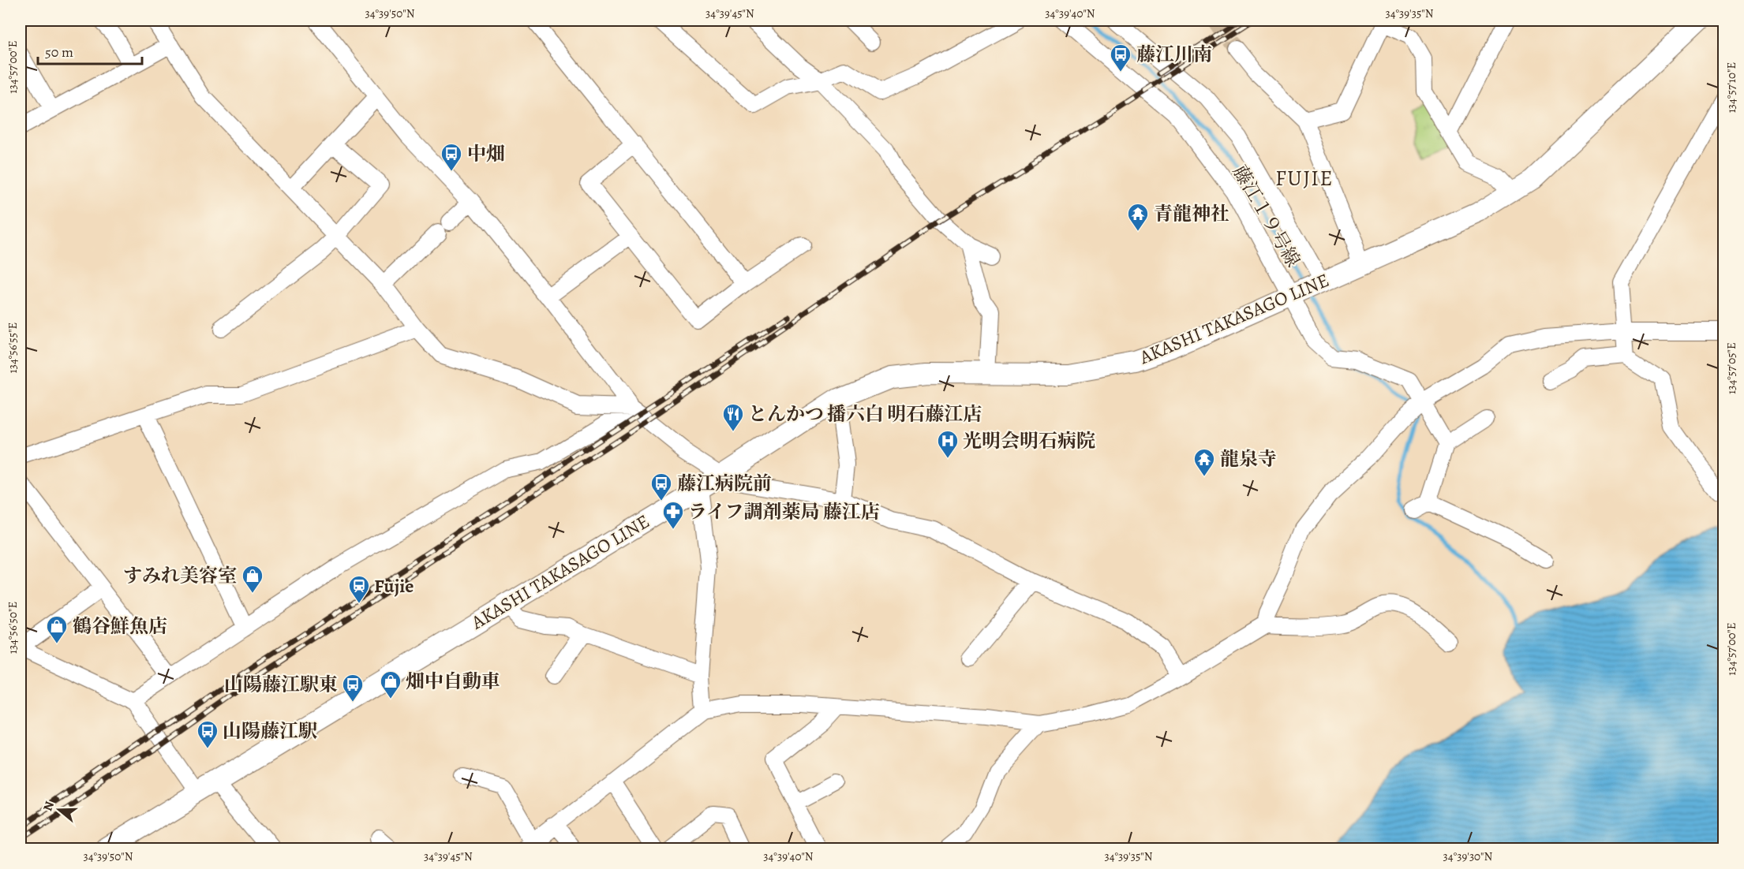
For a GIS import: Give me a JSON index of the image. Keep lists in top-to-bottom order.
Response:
{
  "streets": {
    "main road": ["AKASHI TAKASAGO LINE"],
    "street": ["藤江１９号線"]
  },
  "crossings": [
    ["藤江１９号線", "AKASHI TAKASAGO LINE"]
  ],
  "districts": ["FUJIE"],
  "places": {
    "bus stop": [
      "藤江川南",
      "中畑",
      "藤江病院前",
      "山陽藤江駅東",
      "山陽藤江駅"
    ],
    "temple": ["青龍神社", "龍泉寺"],
    "restaurant": ["とんかつ 播六白 明石藤江店"],
    "hospital": ["光明会明石病院"],
    "pharmacy": ["ライフ調剤薬局 藤江店"],
    "shop": ["すみれ美容室", "鶴谷鮮魚店", "畑中自動車"],
    "station": ["Fujie"]
  },
  "scale_bar": "50 m",
  "north": "left",
  "coordinates": [
    "34°39'50\"N",
    "34°39'45\"N",
    "34°39'40\"N",
    "34°39'35\"N",
    "134°57'00\"E",
    "134°57'10\"E",
    "134°56'55\"E",
    "134°57'05\"E",
    "134°56'50\"E",
    "34°39'30\"N"
  ]
}
